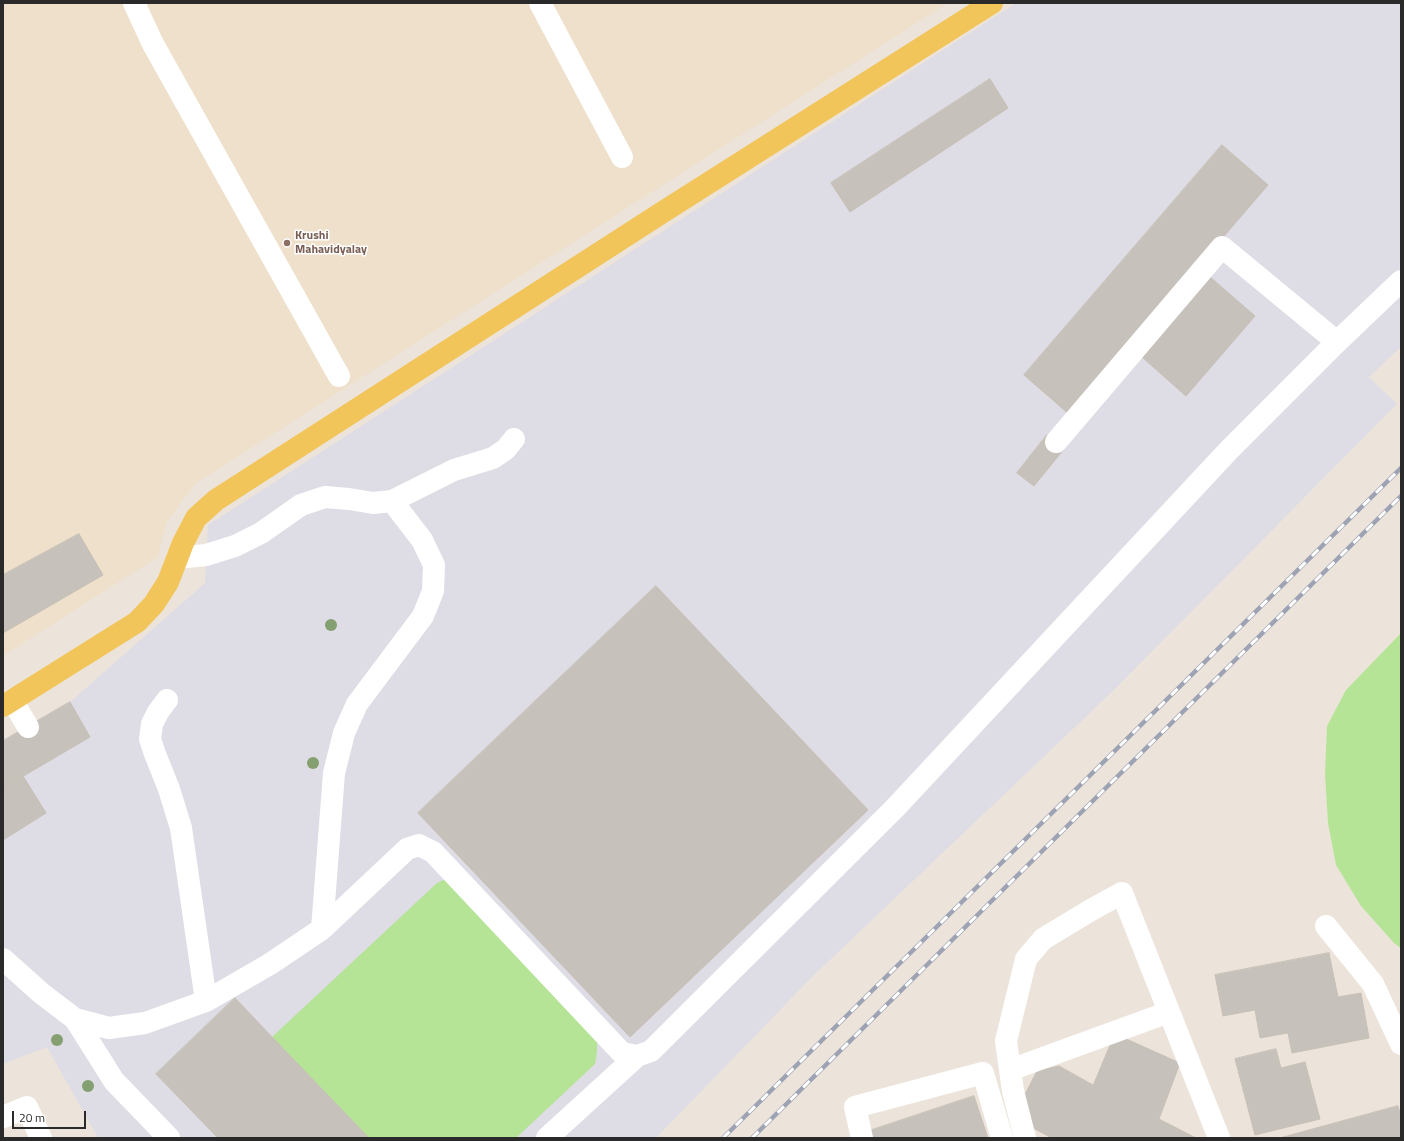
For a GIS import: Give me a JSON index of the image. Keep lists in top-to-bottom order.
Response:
{
  "places": ["Krushi Mahavidyalay"],
  "scale_bar": "20 m"
}
